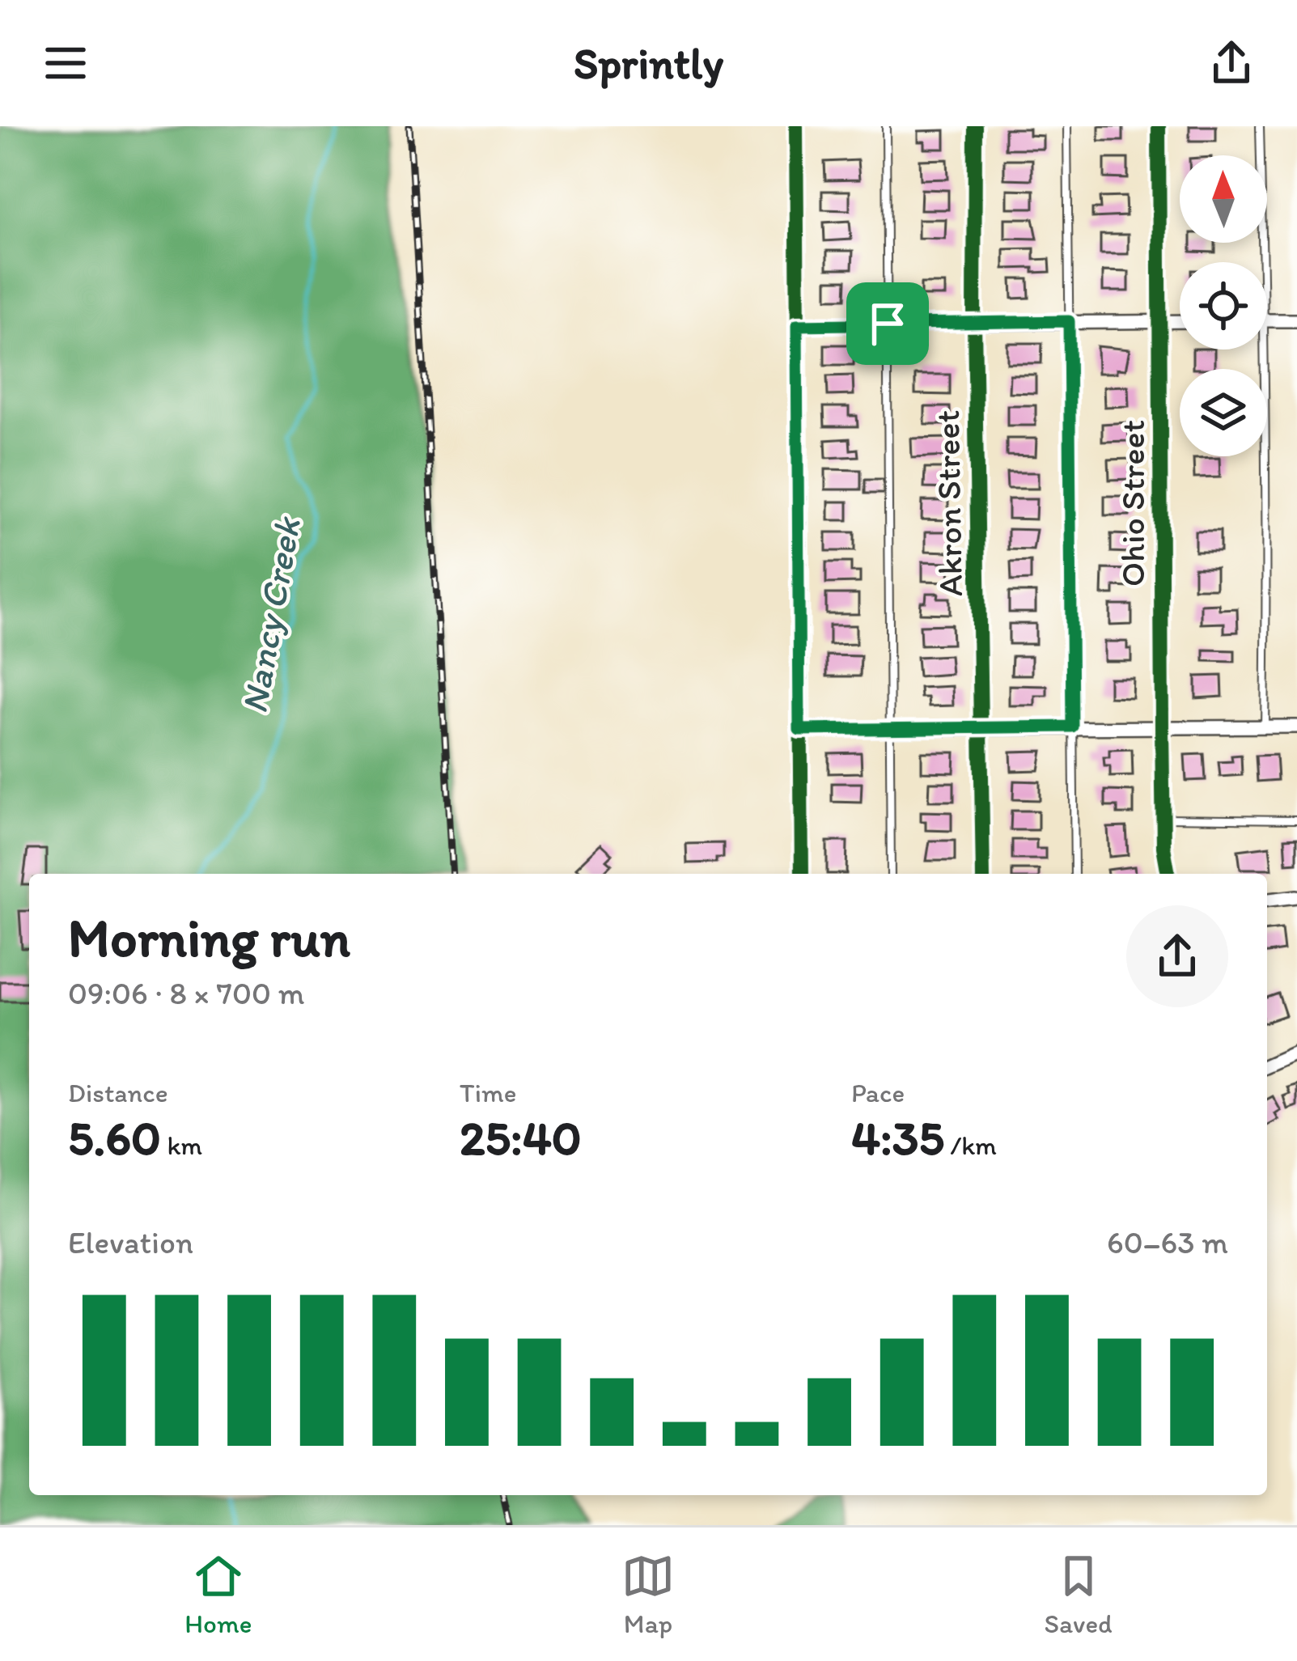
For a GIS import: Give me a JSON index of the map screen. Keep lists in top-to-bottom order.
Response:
{
  "streets": {
    "street": ["Akron Street", "Ohio Street"]
  },
  "water": ["Nancy Creek"],
  "north": "top",
  "page": {
    "header": "Sprintly",
    "heading": ["Morning run", "09:06 · 8 × 700 m"],
    "stats": [
      ["Distance", "5.60 km"],
      ["Time", "25:40"],
      ["Pace", "4:35 /km"]
    ],
    "chart": ["Elevation", "60–63 m"],
    "tabs": ["Home", "Map", "Saved"]
  }
}
